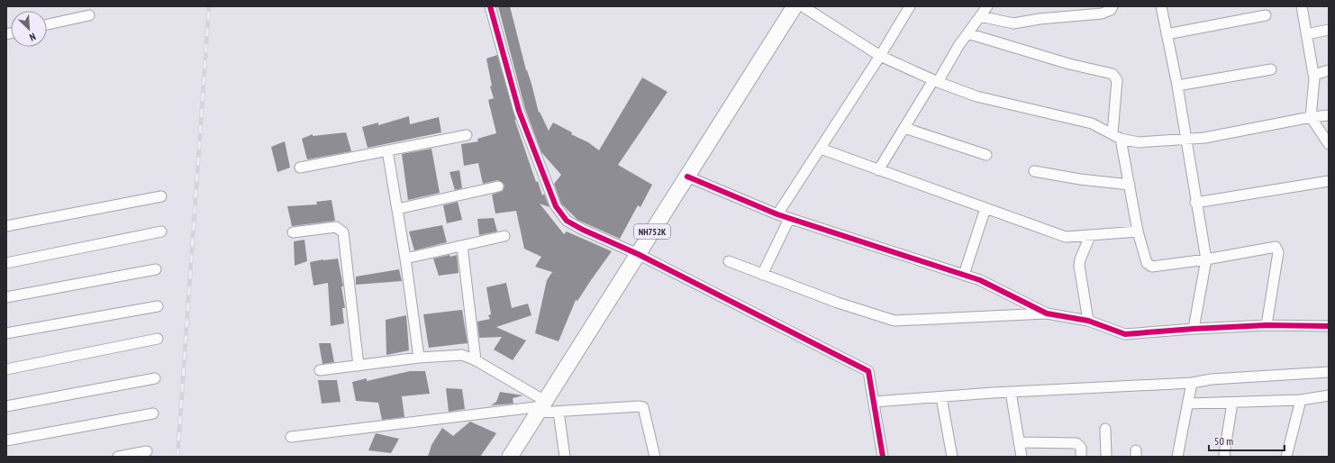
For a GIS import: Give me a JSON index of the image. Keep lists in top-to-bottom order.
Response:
{
  "streets": {
    "highway": ["NH752K"]
  },
  "scale_bar": "50 m",
  "north": "bottom right"
}
